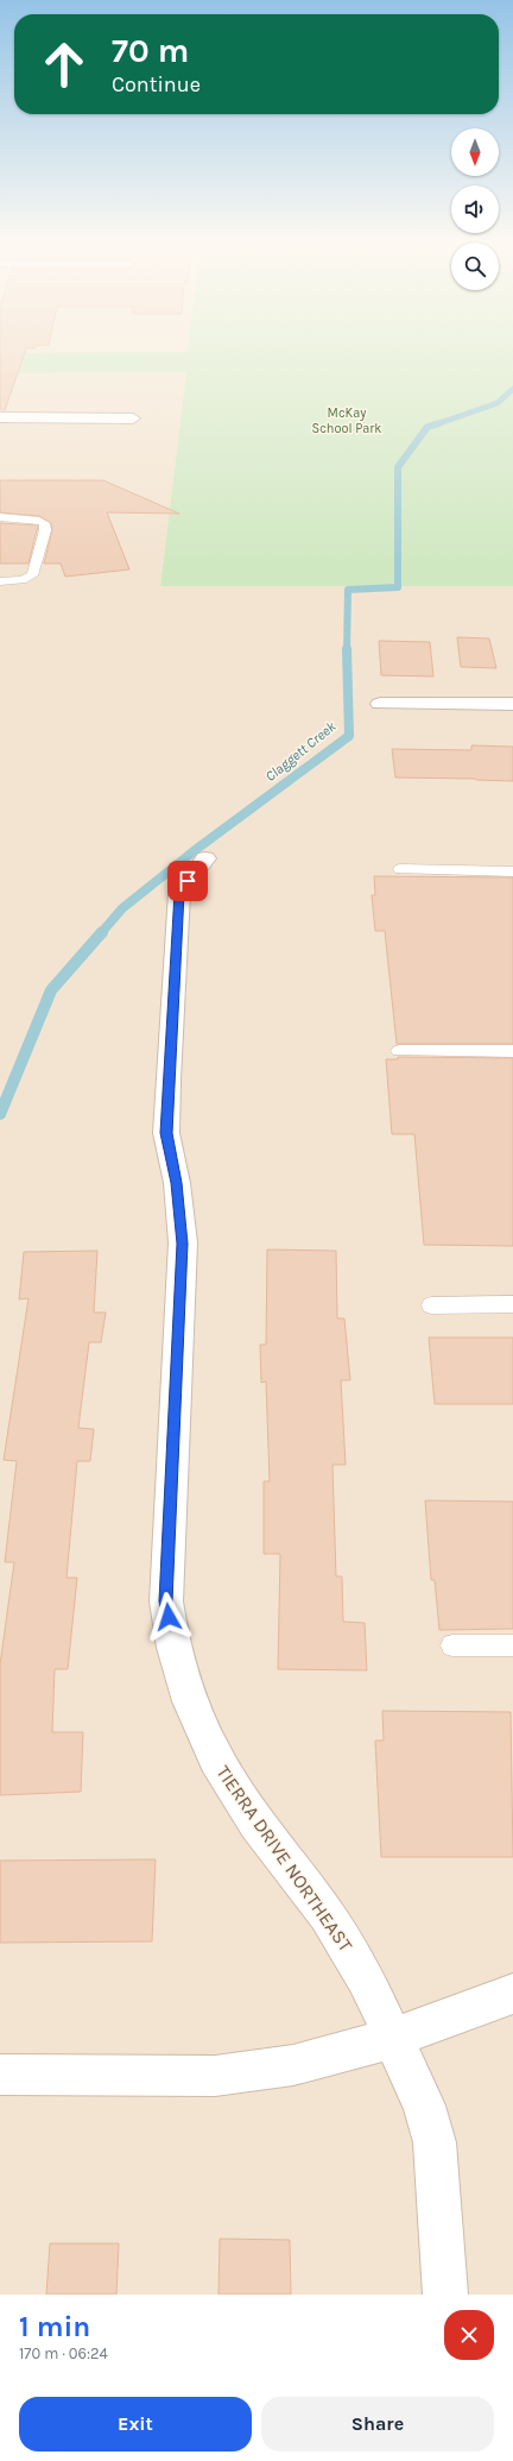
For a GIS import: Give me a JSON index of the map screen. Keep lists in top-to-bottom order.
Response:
{
  "streets": {
    "street": ["TIERRA DRIVE NORTHEAST"]
  },
  "water": ["Claggett Creek"],
  "parks": ["McKay School Park"],
  "north": "bottom",
  "page": {
    "turn": ["70 m", "Continue"],
    "heading": ["1 min", "170 m · 06:24"],
    "buttons": ["Exit", "Share"]
  }
}
